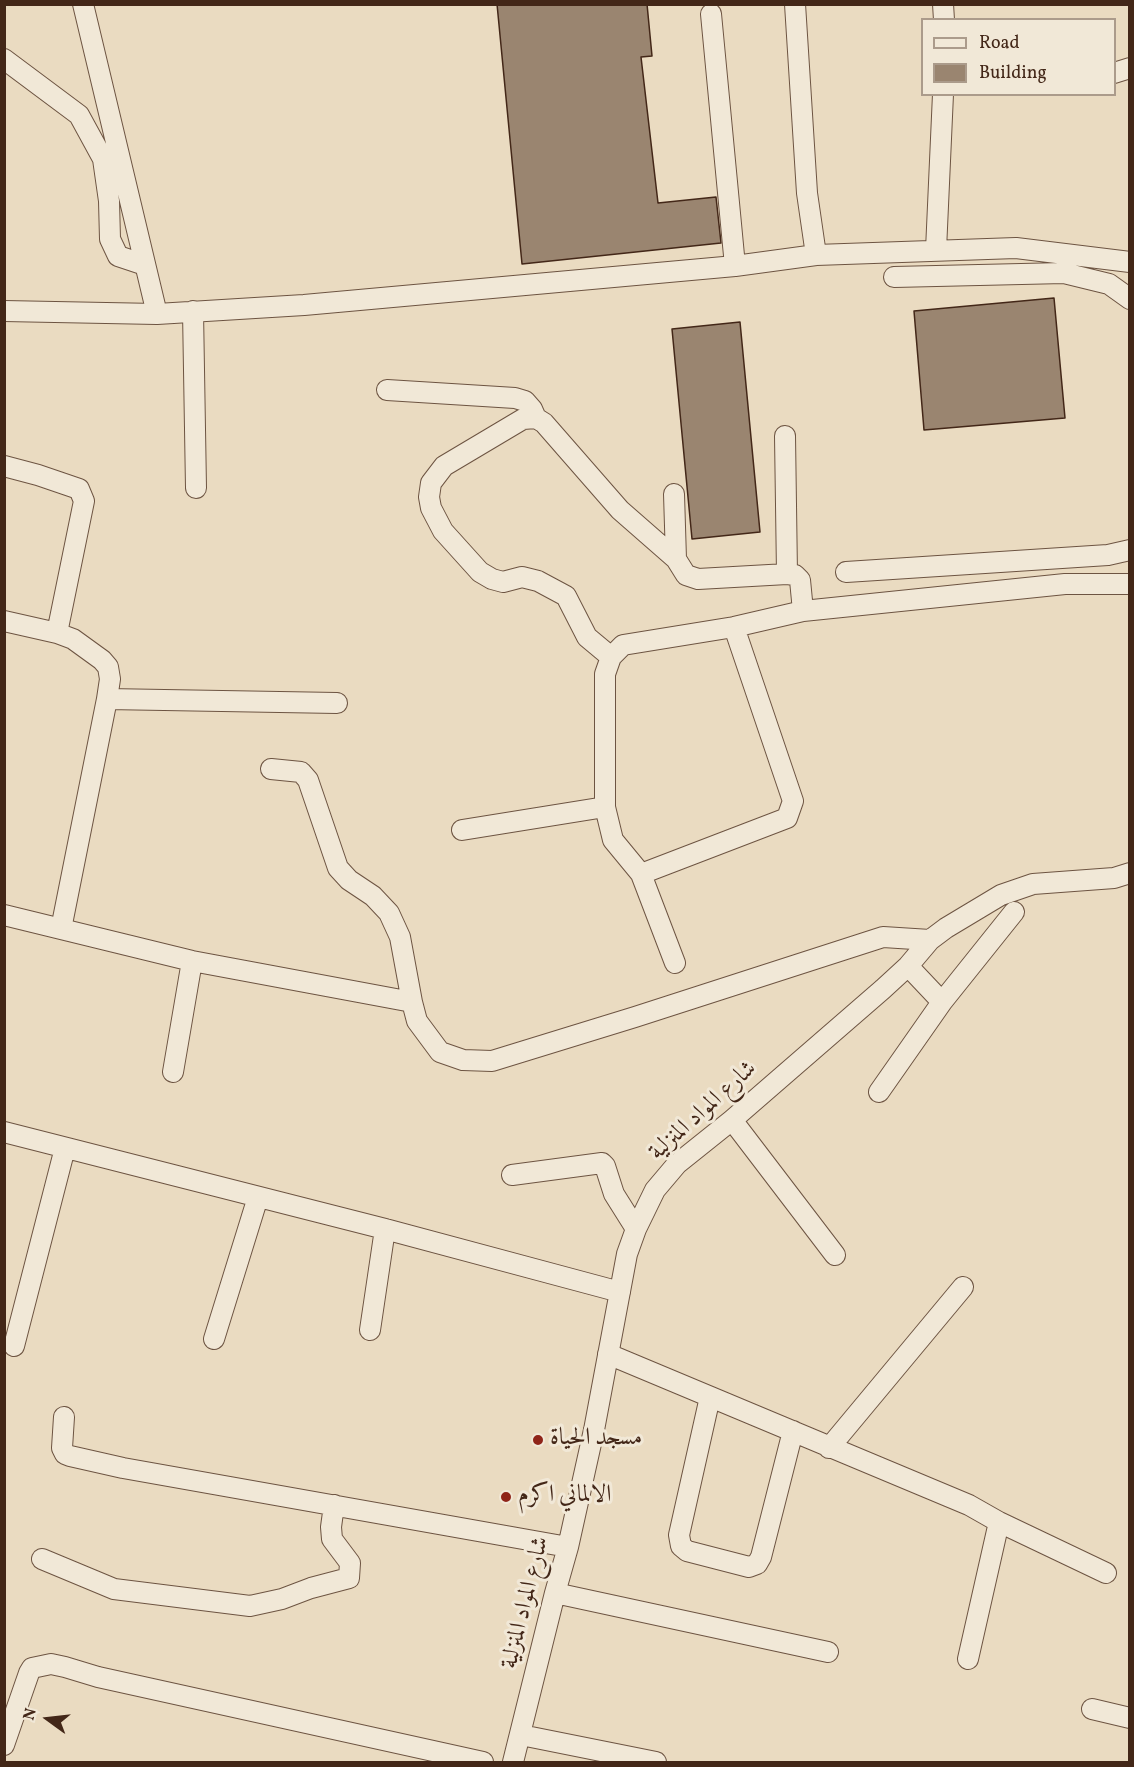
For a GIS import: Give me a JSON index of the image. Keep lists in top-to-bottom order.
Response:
{
  "streets": {
    "street": ["شارع المواد المنزلية"]
  },
  "places": ["مسجد الحياة", "الالماني اكرم"],
  "legend": ["Road", "Building"],
  "north": "left"
}
